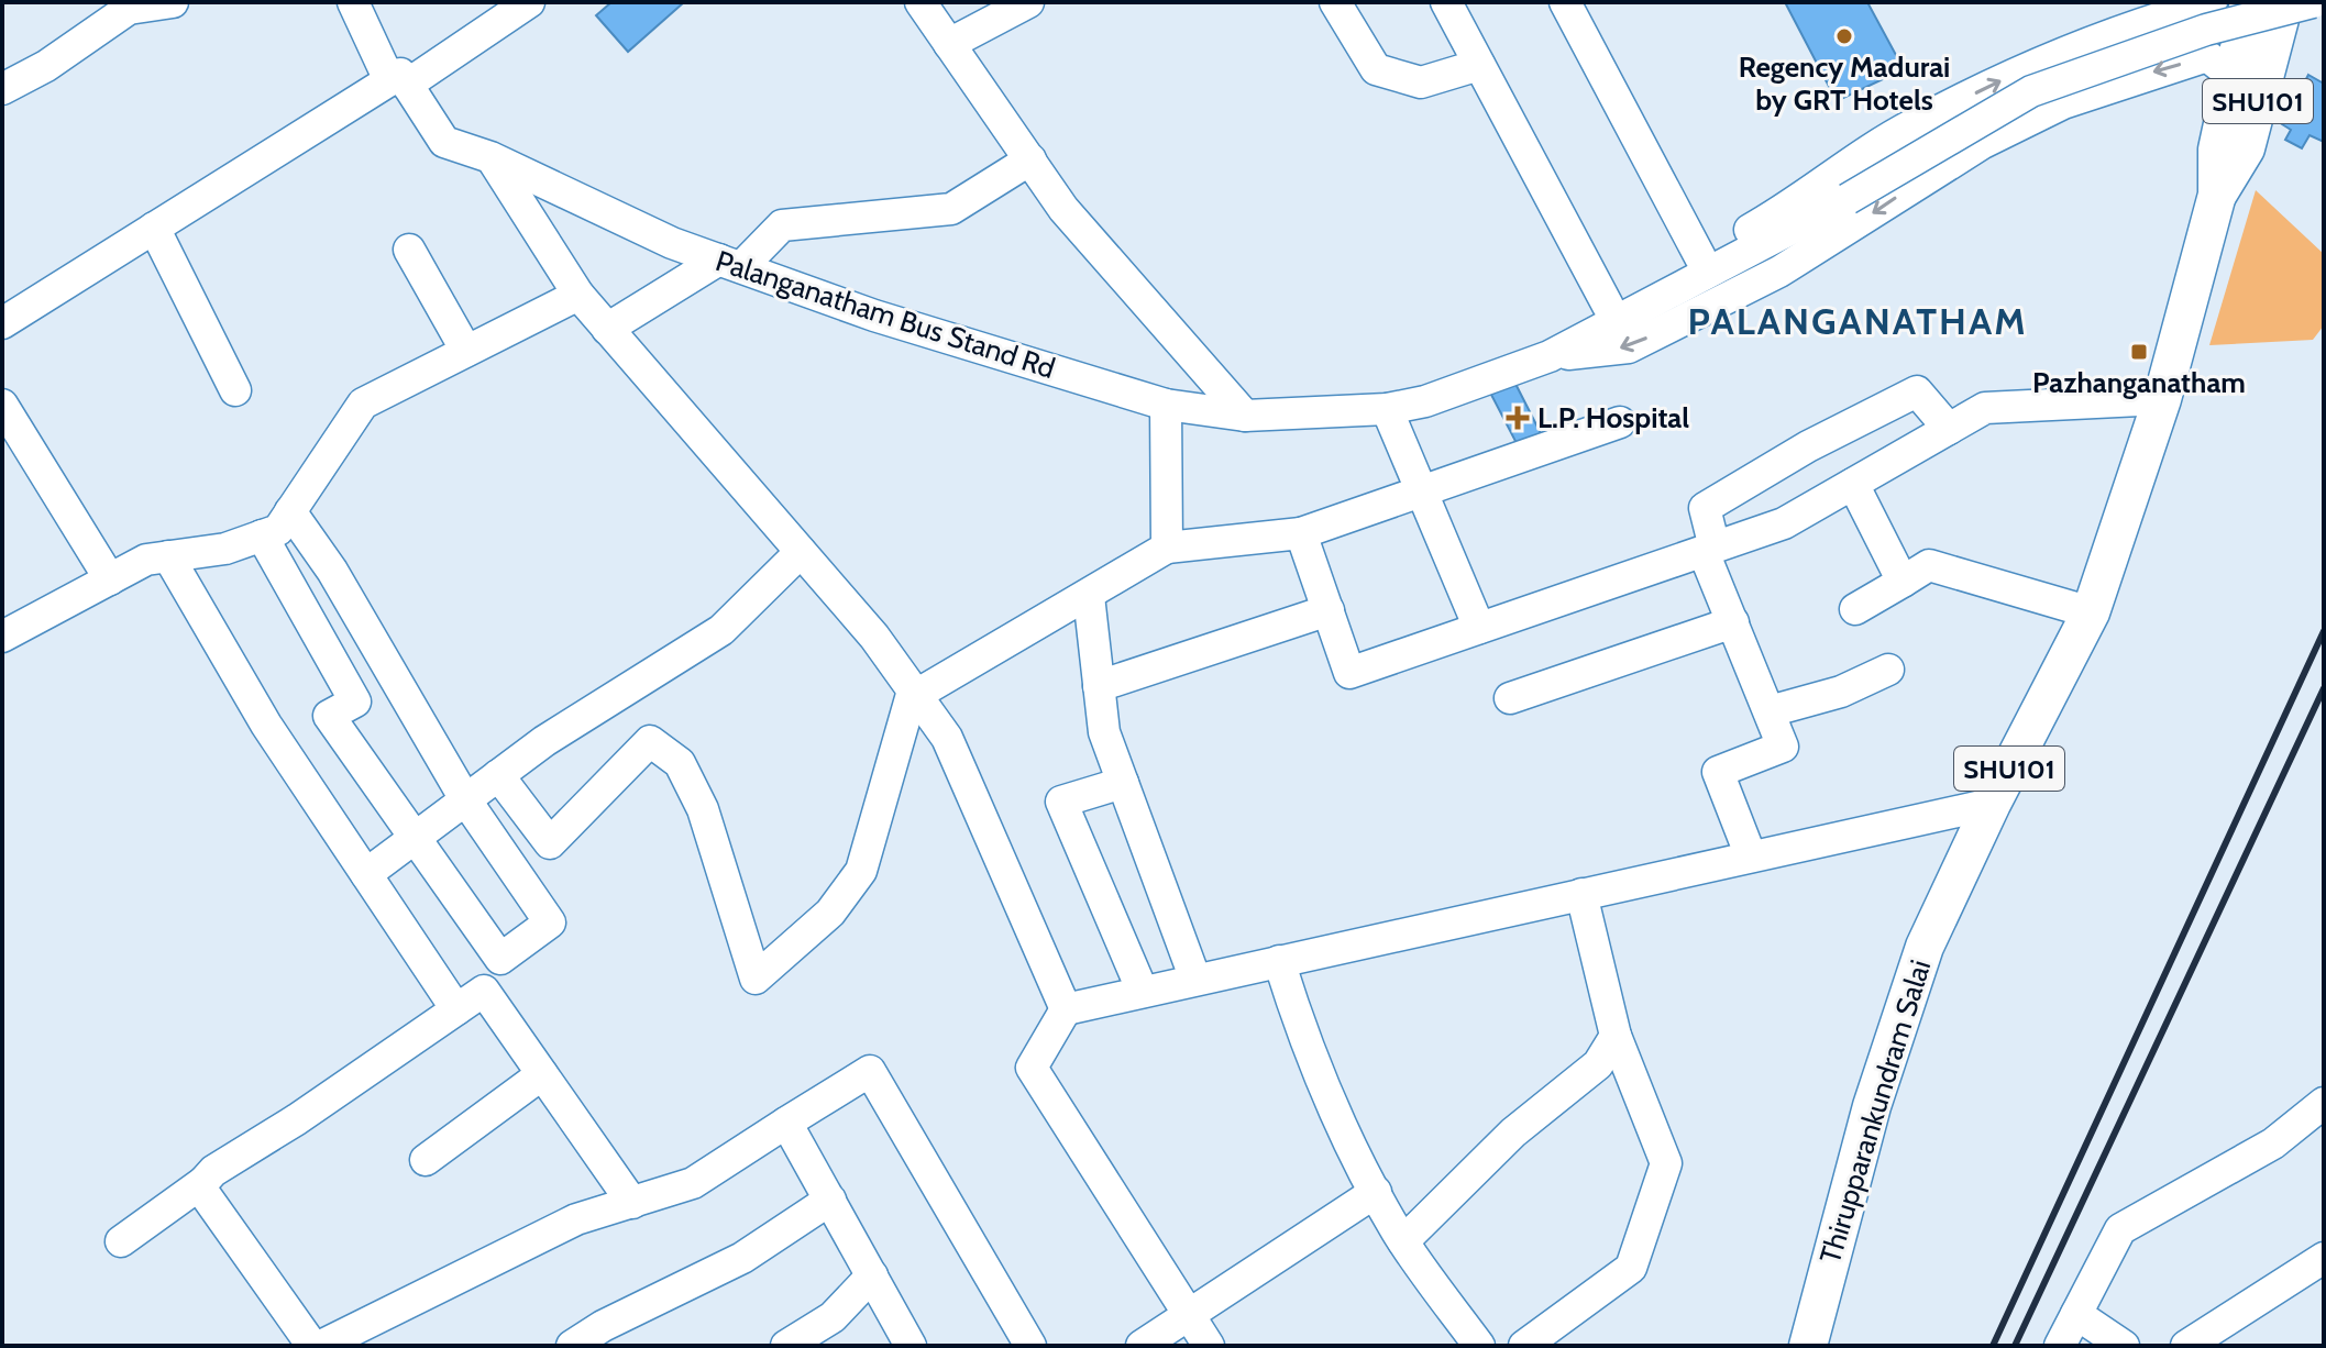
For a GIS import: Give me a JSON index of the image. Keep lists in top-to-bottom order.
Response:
{
  "streets": {
    "main road": ["SHU101", "Thirupparankundram Salai"],
    "street": ["Palanganatham Bus Stand Rd"]
  },
  "districts": ["PALANGANATHAM"],
  "places": {
    "other": ["Regency Madurai by GRT Hotels"],
    "transit": ["Pazhanganatham"],
    "health": ["L.P. Hospital"]
  }
}
